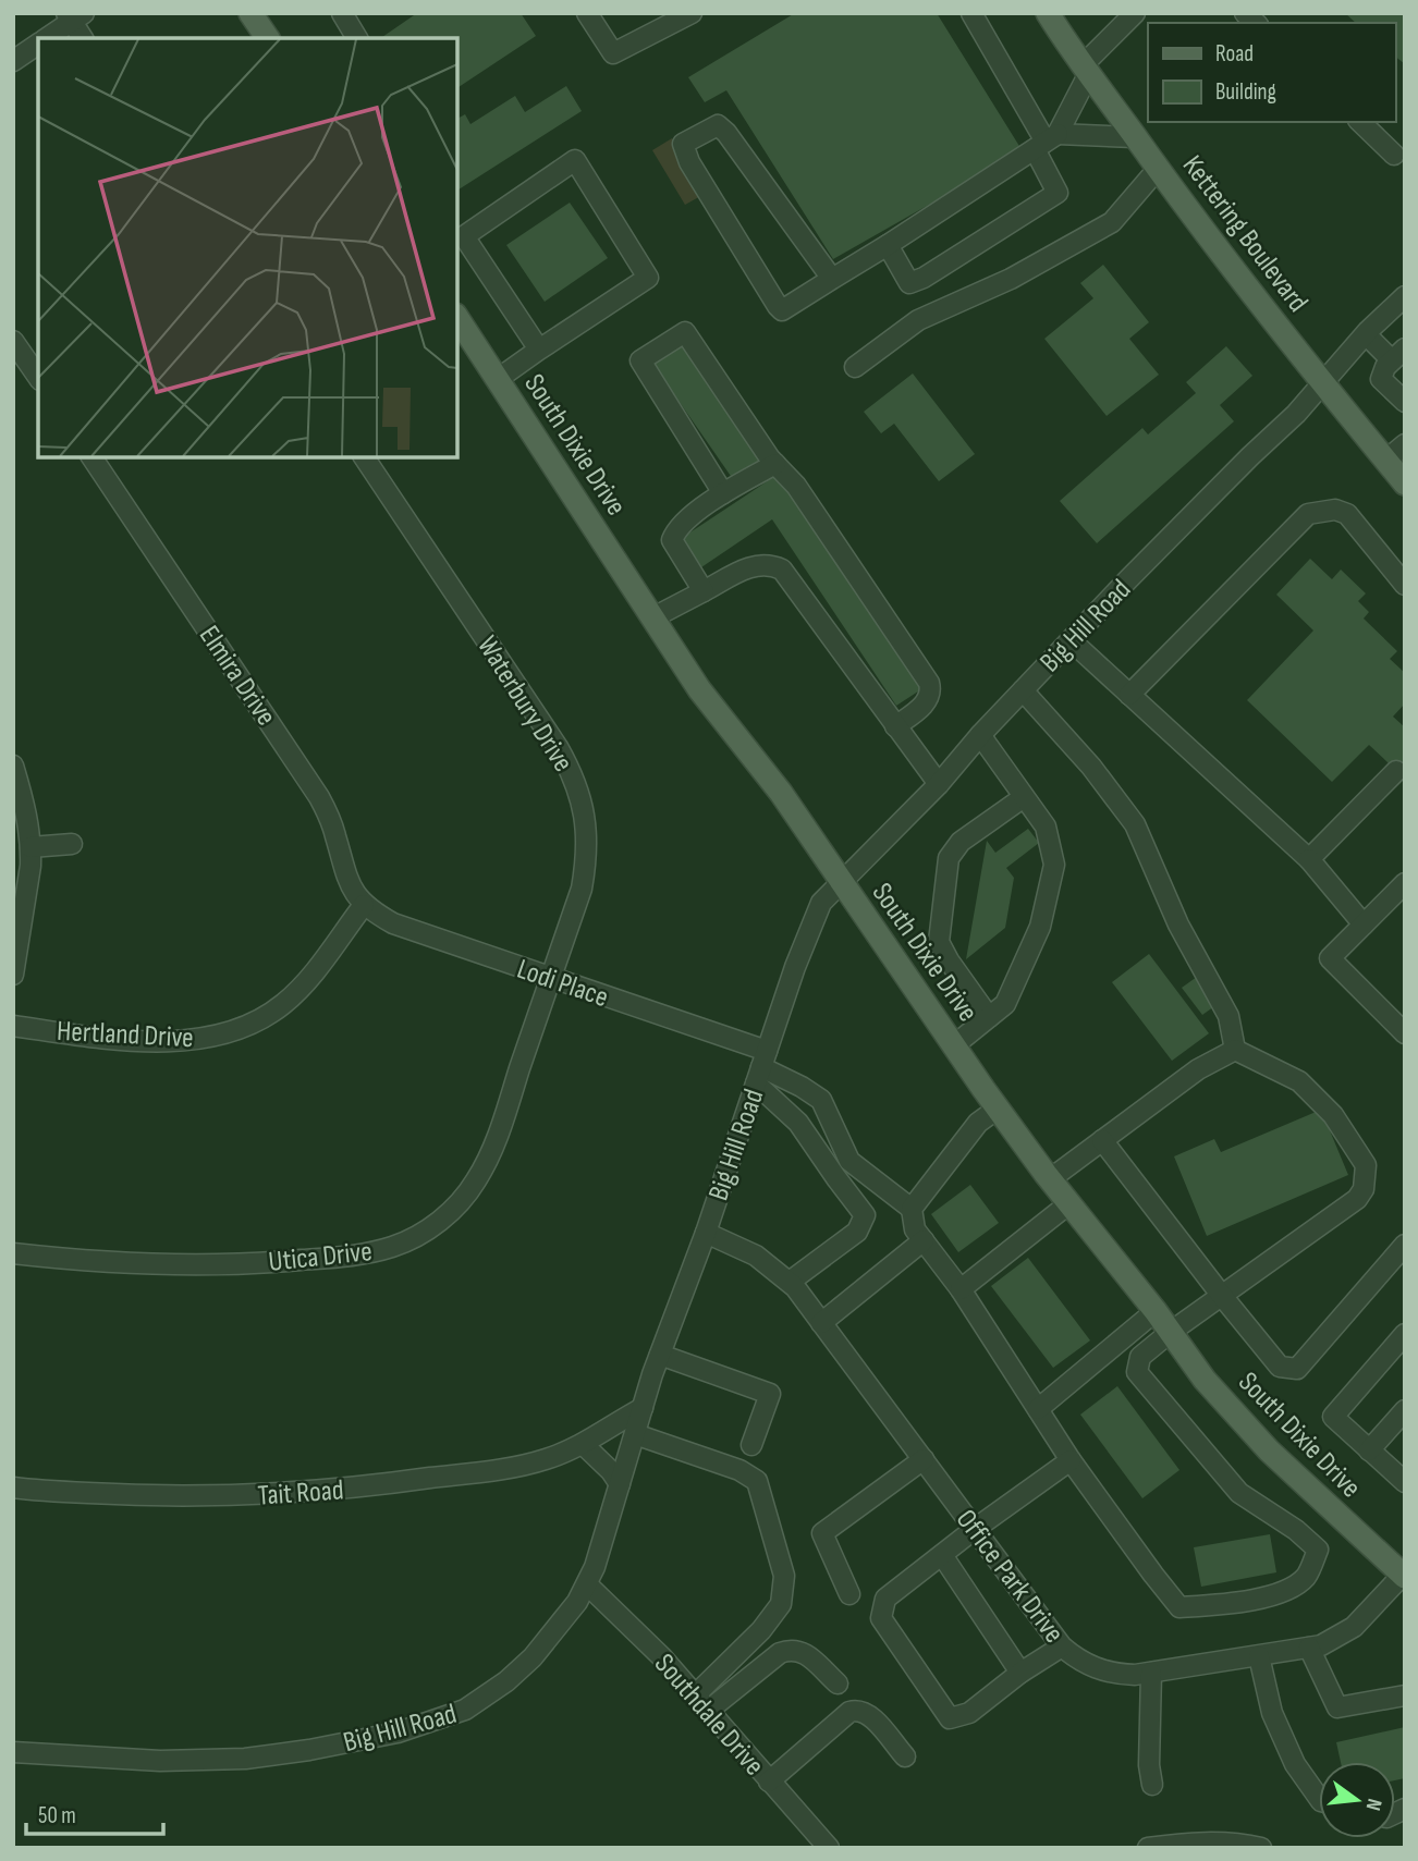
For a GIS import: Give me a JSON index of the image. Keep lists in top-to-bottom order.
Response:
{
  "streets": {
    "main road": ["Kettering Boulevard", "South Dixie Drive"],
    "street": [
      "Big Hill Road",
      "Elmira Drive",
      "Waterbury Drive",
      "Lodi Place",
      "Hertland Drive",
      "Utica Drive",
      "Tait Road",
      "Office Park Drive",
      "Southdale Drive"
    ]
  },
  "crossings": [
    ["Kettering Boulevard", "Big Hill Road"],
    ["South Dixie Drive", "Big Hill Road"],
    ["South Dixie Drive", "Office Park Drive"],
    ["Big Hill Road", "Lodi Place"],
    ["Big Hill Road", "Tait Road"],
    ["Big Hill Road", "Office Park Drive"],
    ["Big Hill Road", "Southdale Drive"],
    ["Elmira Drive", "Lodi Place"],
    ["Elmira Drive", "Hertland Drive"],
    ["Waterbury Drive", "Lodi Place"],
    ["Waterbury Drive", "Utica Drive"],
    ["Lodi Place", "Hertland Drive"],
    ["Lodi Place", "Utica Drive"]
  ],
  "legend": ["Road", "Building"],
  "scale_bar": "50 m",
  "north": "right"
}
